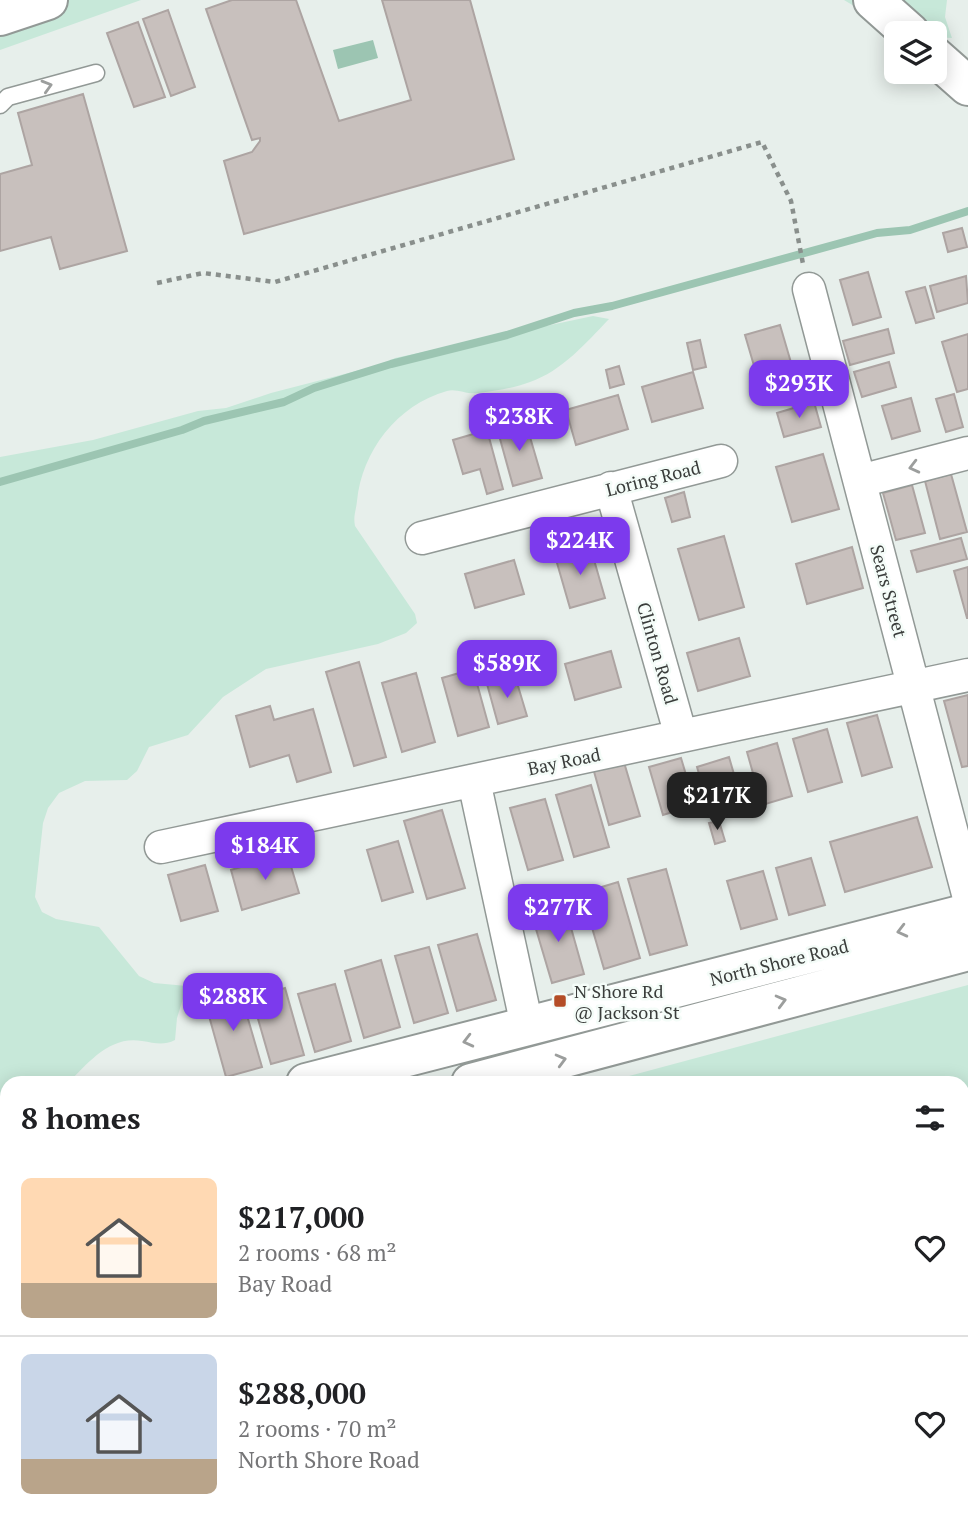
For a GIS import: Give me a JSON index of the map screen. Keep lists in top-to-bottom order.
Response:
{
  "streets": {
    "main road": ["North Shore Road"],
    "street": [
      "Loring Road",
      "Sears Street",
      "Clinton Road",
      "Bay Road"
    ]
  },
  "crossings": [
    ["Loring Road", "Clinton Road"],
    ["Sears Street", "Bay Road"],
    ["Clinton Road", "Bay Road"]
  ],
  "places": {
    "transit": ["N Shore Rd @ Jackson St"]
  },
  "page": {
    "price": [
      "$293K",
      "$238K",
      "$224K",
      "$589K",
      "$217K",
      "$184K",
      "$277K",
      "$288K"
    ],
    "heading": "8 homes",
    "list": [
      {
        "name": "$217,000",
        "note": "2 rooms · 68 m² · Bay Road"
      },
      {
        "name": "$288,000",
        "note": "2 rooms · 70 m² · North Shore Road"
      }
    ]
  }
}
